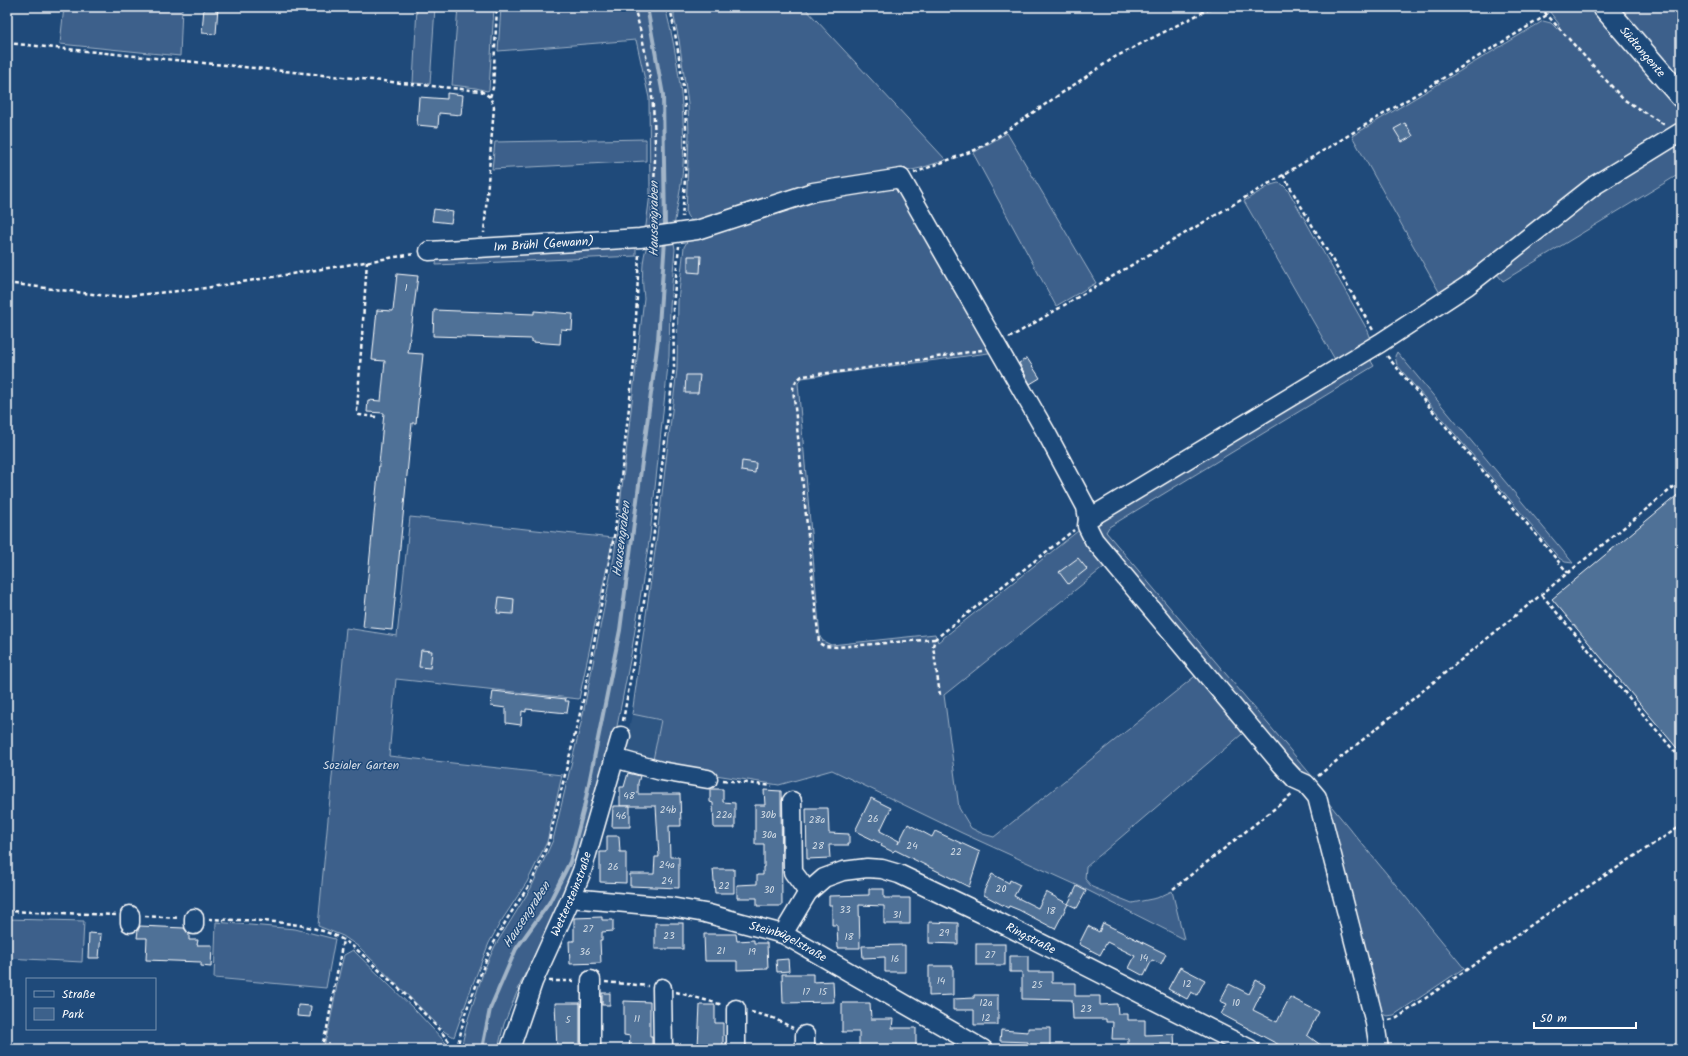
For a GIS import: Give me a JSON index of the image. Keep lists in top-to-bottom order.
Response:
{
  "streets": {
    "main road": ["Südtangente"],
    "street": [
      "Im Brühl (Gewann)",
      "Wettersteinstraße",
      "Ringstraße",
      "Steinbügelstraße"
    ]
  },
  "crossings": [
    ["Wettersteinstraße", "Steinbügelstraße"],
    ["Ringstraße", "Steinbügelstraße"]
  ],
  "water": ["Hausengraben"],
  "parks": ["Sozialer Garten"],
  "house_numbers": [
    "1",
    "48",
    "24b",
    "22a",
    "30b",
    "46",
    "26",
    "28a",
    "30a",
    "28",
    "24",
    "22",
    "24a",
    "26",
    "24",
    "22",
    "20",
    "30",
    "33",
    "18",
    "31",
    "27",
    "29",
    "23",
    "18",
    "21",
    "36",
    "19",
    "27",
    "14",
    "16",
    "14",
    "12",
    "25",
    "17",
    "15",
    "12a",
    "10",
    "23",
    "12",
    "11",
    "5"
  ],
  "legend": ["Straße", "Park"],
  "scale_bar": "50 m"
}
